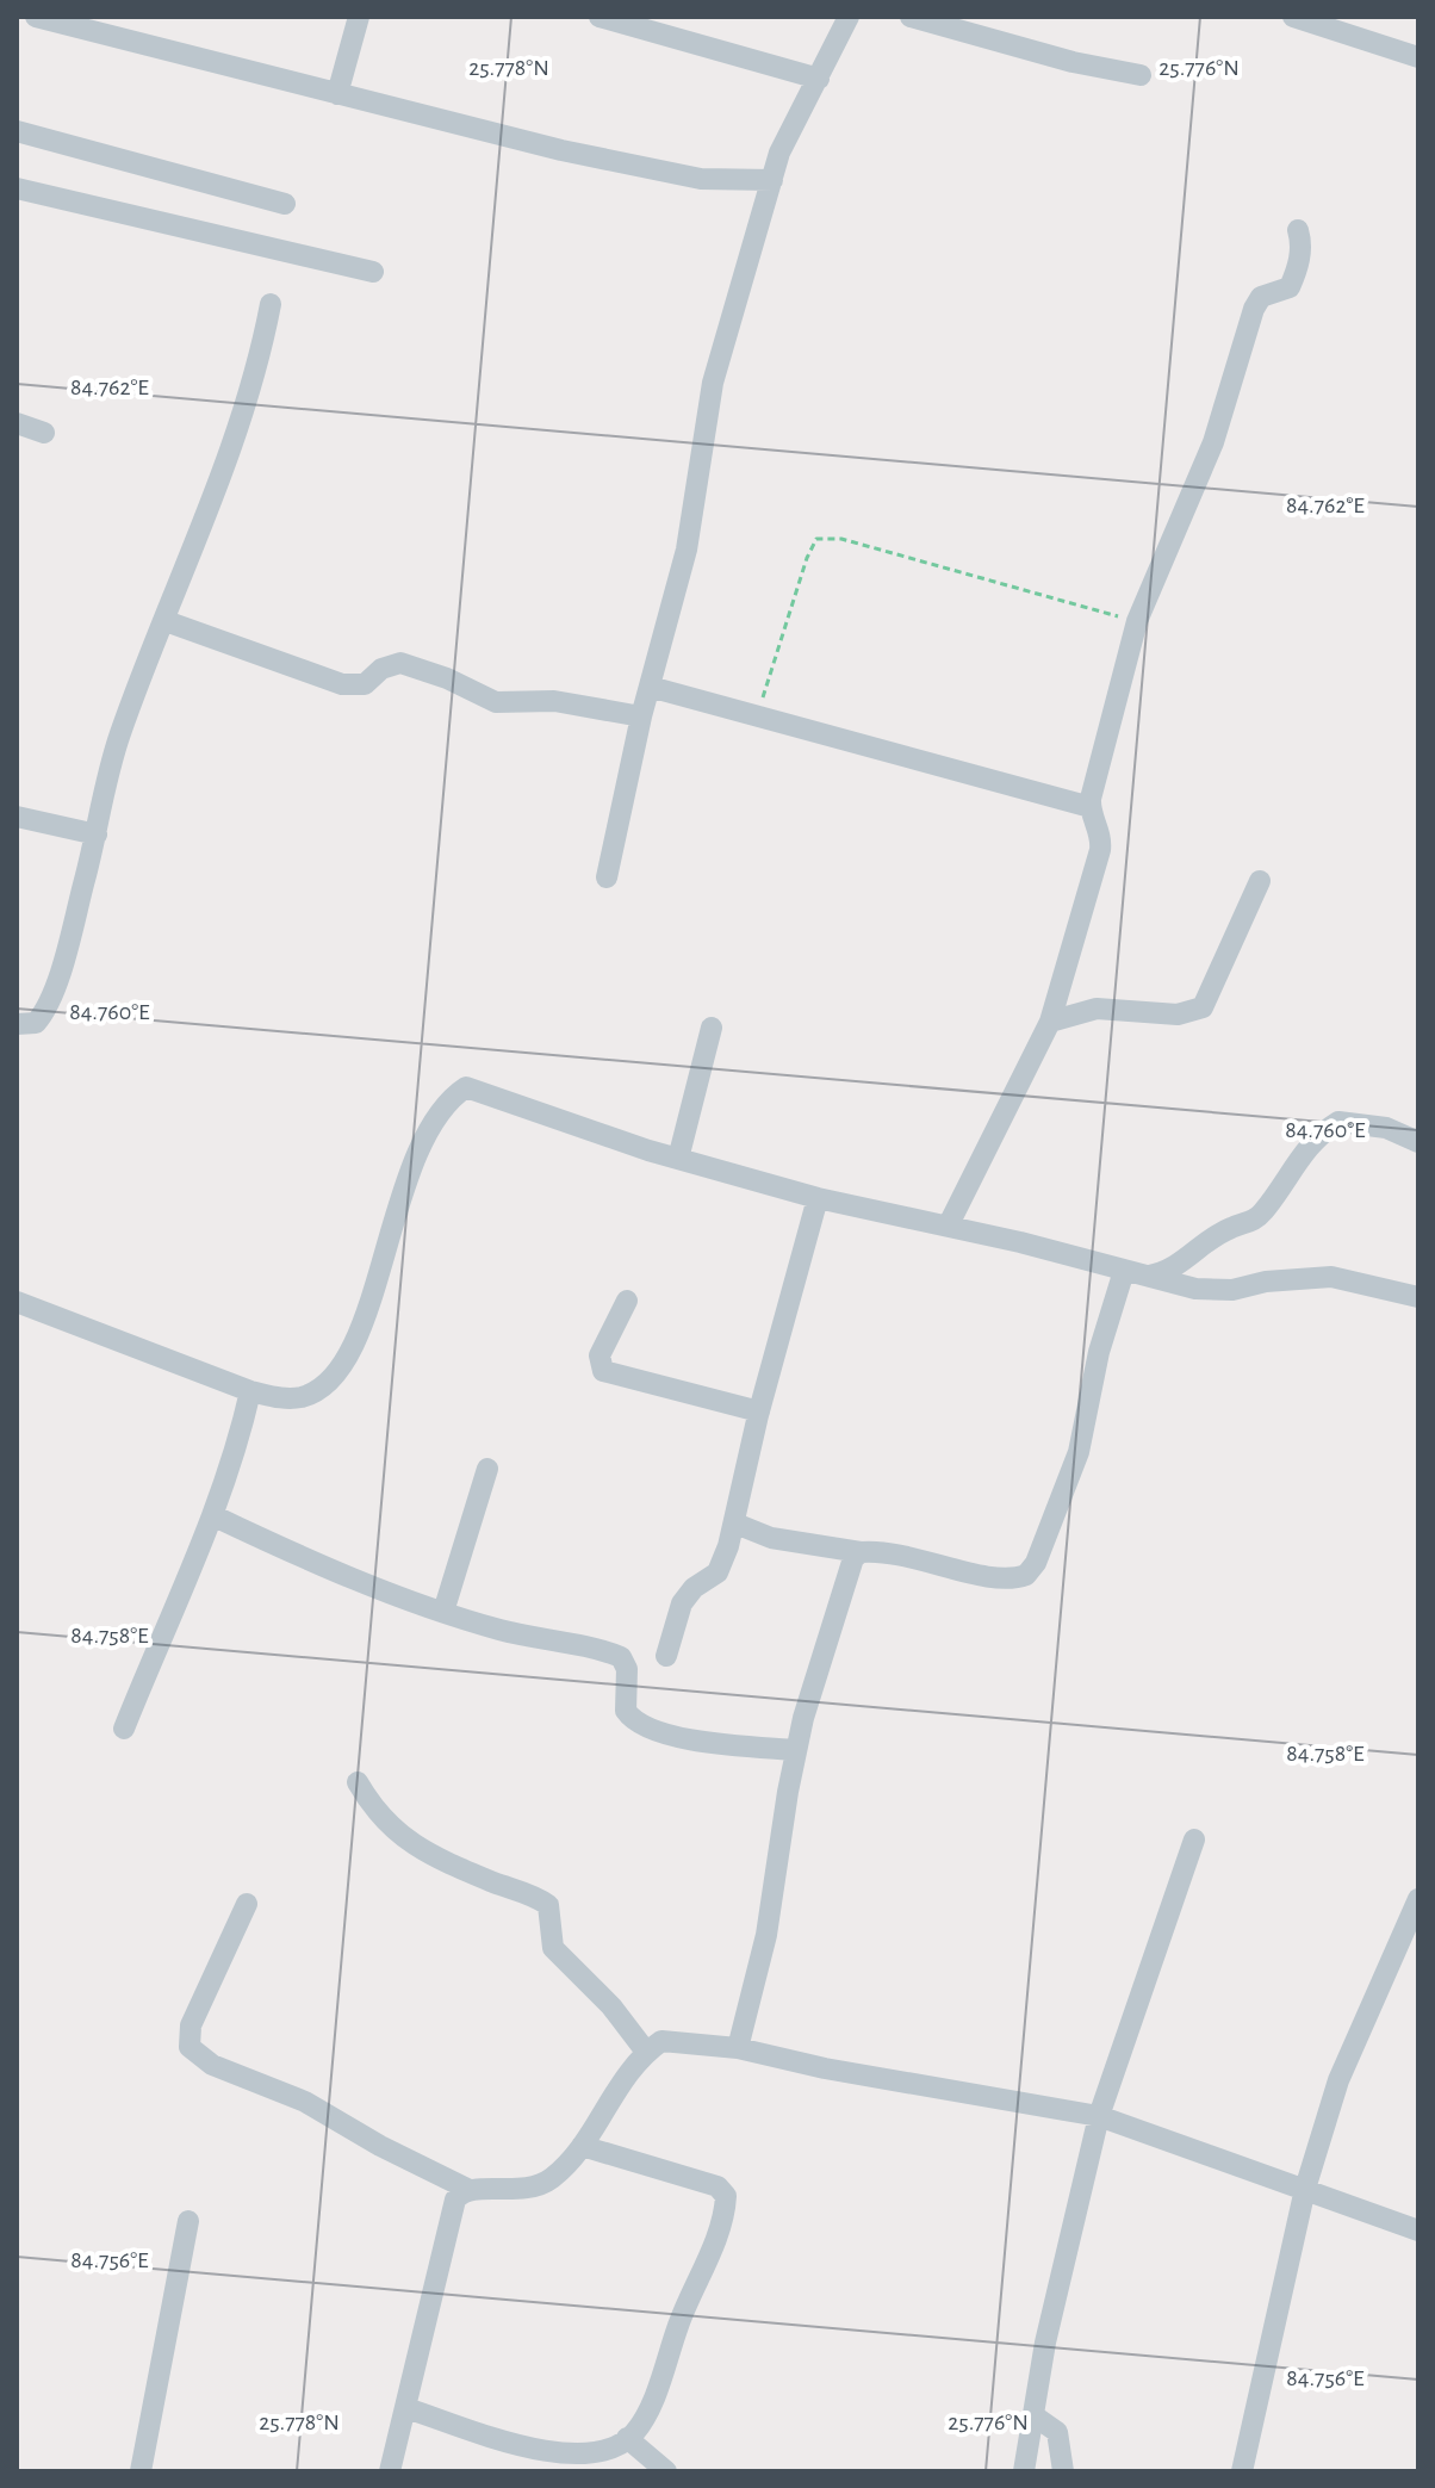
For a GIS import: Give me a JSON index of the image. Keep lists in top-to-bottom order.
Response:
{
  "coordinates": [
    "25.778°N",
    "25.776°N",
    "84.762°E",
    "84.760°E",
    "84.758°E",
    "84.756°E"
  ]
}
